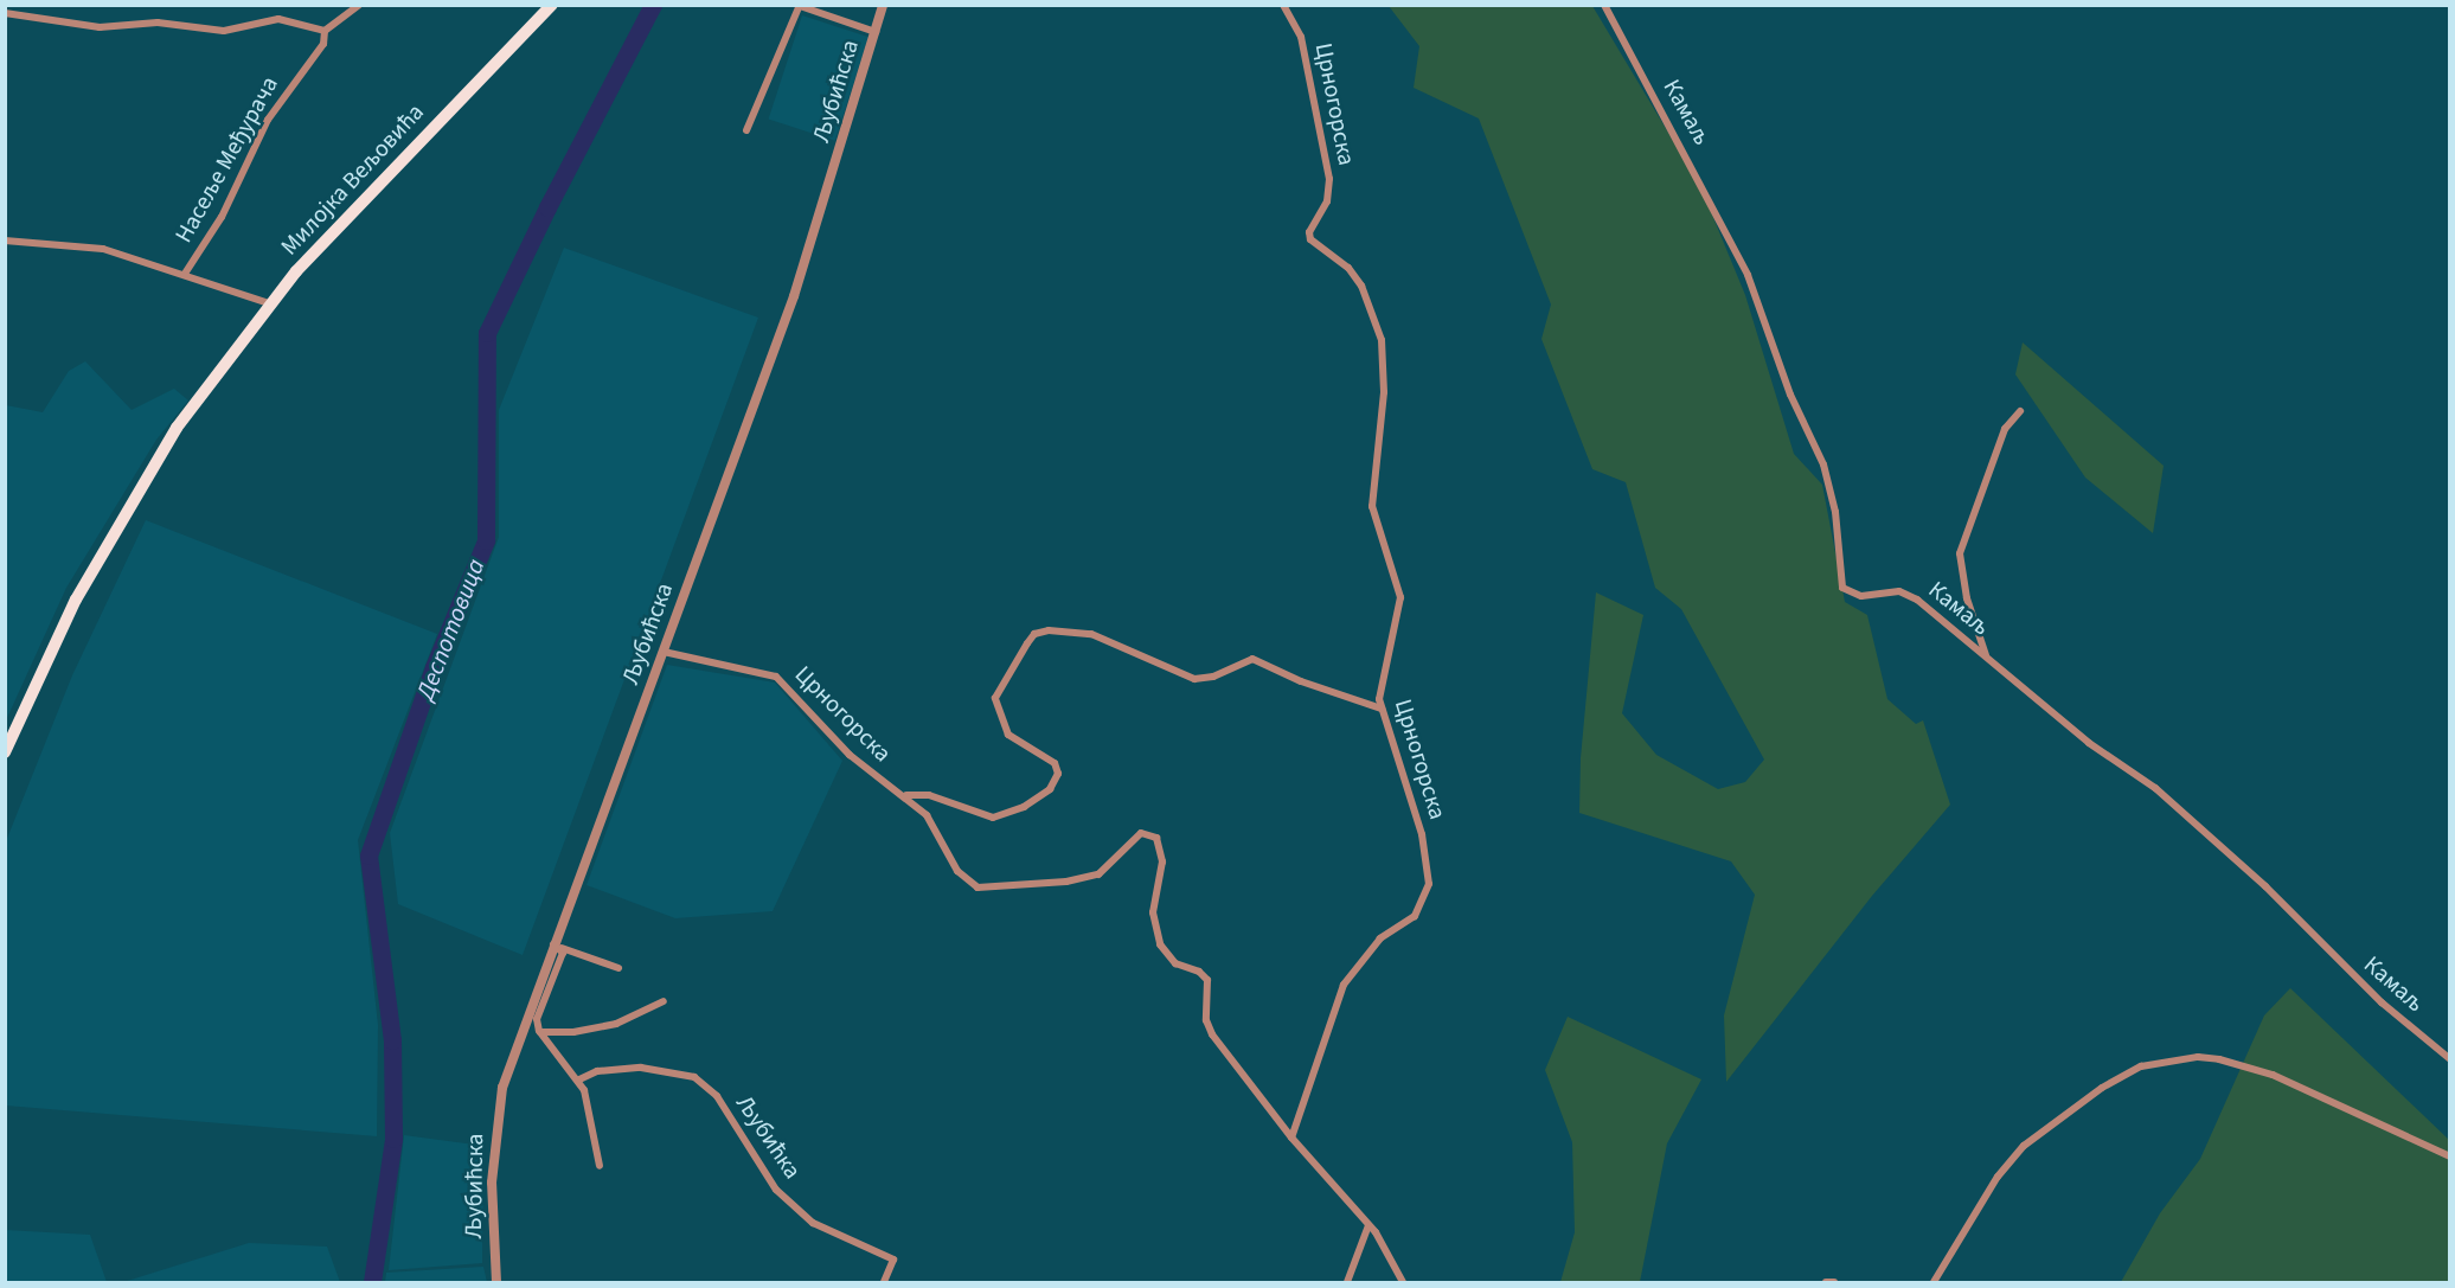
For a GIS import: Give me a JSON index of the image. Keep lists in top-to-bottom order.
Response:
{
  "streets": {
    "main road": ["Милојка Вељовића"],
    "street": [
      "Љубићска",
      "Црногорска",
      "Камаљ",
      "Насеље Међурача",
      "Љубићка"
    ]
  },
  "crossings": [
    ["Љубићска", "Црногорска"]
  ],
  "water": ["Деспотовица"]
}
